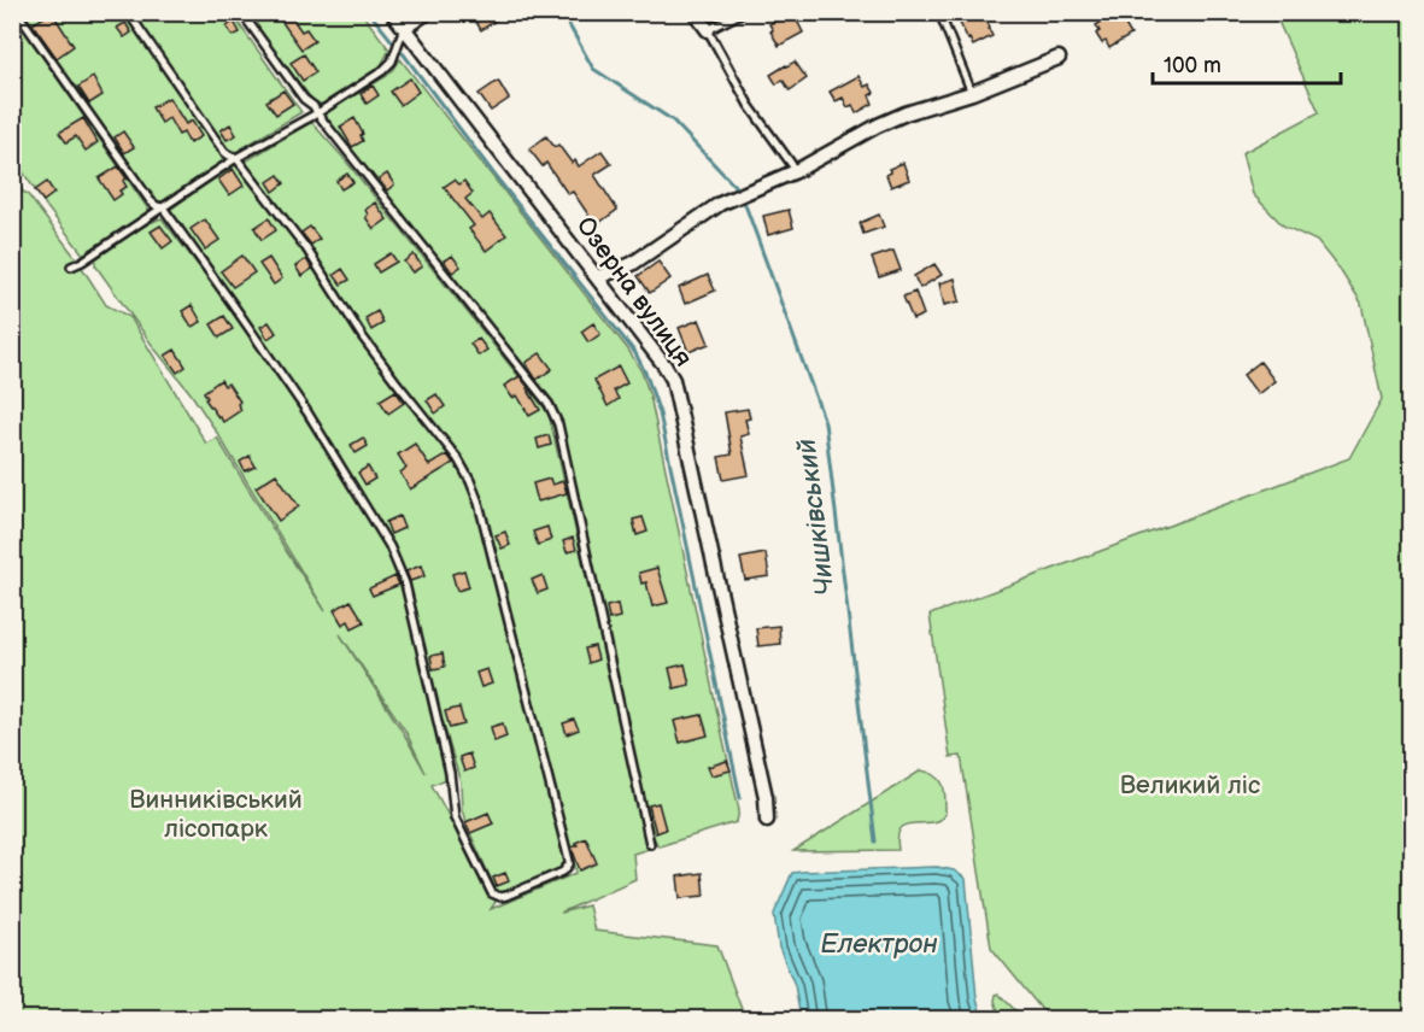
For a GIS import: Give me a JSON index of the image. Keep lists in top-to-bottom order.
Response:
{
  "streets": {
    "street": ["Озерна вулиця"]
  },
  "water": ["Чишківський", "Електрон"],
  "parks": ["Великий ліс", "Винниківський лісопарк"],
  "scale_bar": "100 m"
}
